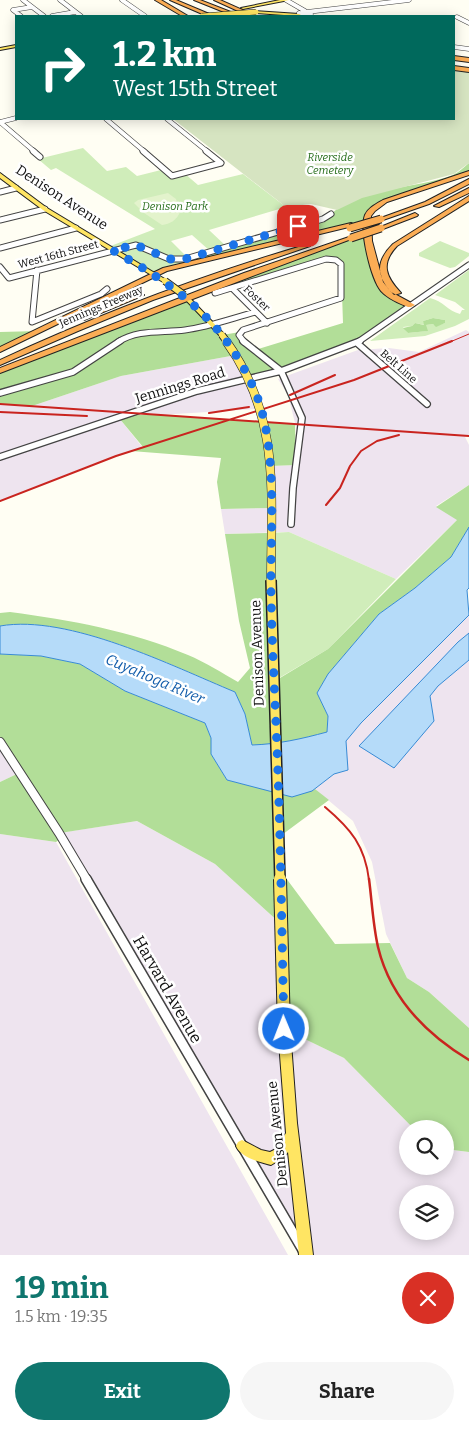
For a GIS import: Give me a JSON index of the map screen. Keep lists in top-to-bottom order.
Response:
{
  "streets": {
    "highway": ["Jennings Freeway"],
    "main road": ["Denison Avenue"],
    "street": [
      "West 16th Street",
      "Foster",
      "Belt Line",
      "Jennings Road",
      "Harvard Avenue"
    ]
  },
  "crossings": [
    ["Denison Avenue", "West 16th Street"],
    ["Denison Avenue", "Harvard Avenue"],
    ["Belt Line", "Jennings Road"]
  ],
  "water": ["Cuyahoga River"],
  "parks": ["Riverside Cemetery", "Denison Park"],
  "page": {
    "turn": ["1.2 km", "West 15th Street"],
    "heading": ["19 min", "1.5 km · 19:35"],
    "buttons": ["Exit", "Share"]
  }
}
